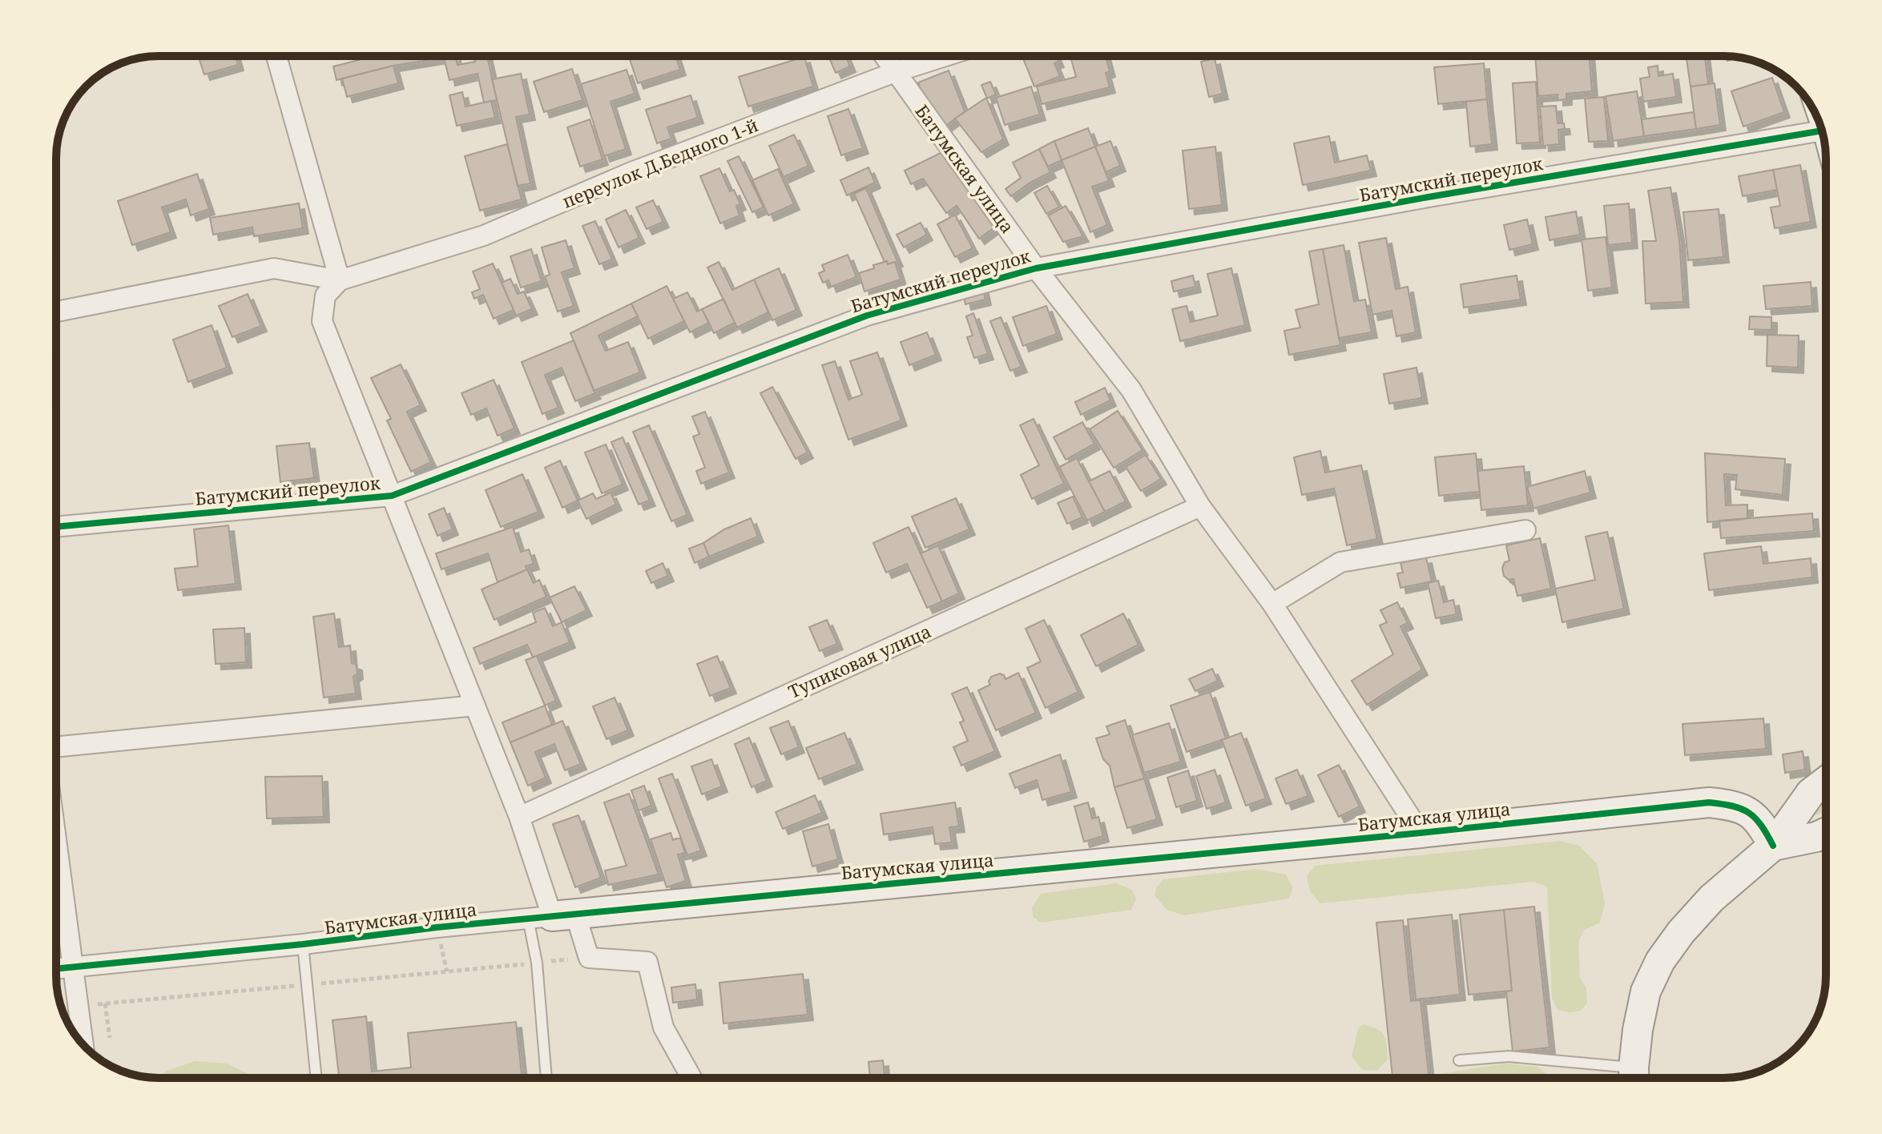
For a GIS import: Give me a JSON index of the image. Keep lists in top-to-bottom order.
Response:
{
  "streets": {
    "street": [
      "переулок Д.Бедного 1-й",
      "Батумская улица",
      "Батумский переулок",
      "Тупиковая улица"
    ]
  },
  "crossings": [
    ["переулок Д.Бедного 1-й", "Батумская улица"],
    ["Батумская улица", "Батумский переулок"],
    ["Батумская улица", "Тупиковая улица"]
  ]
}
